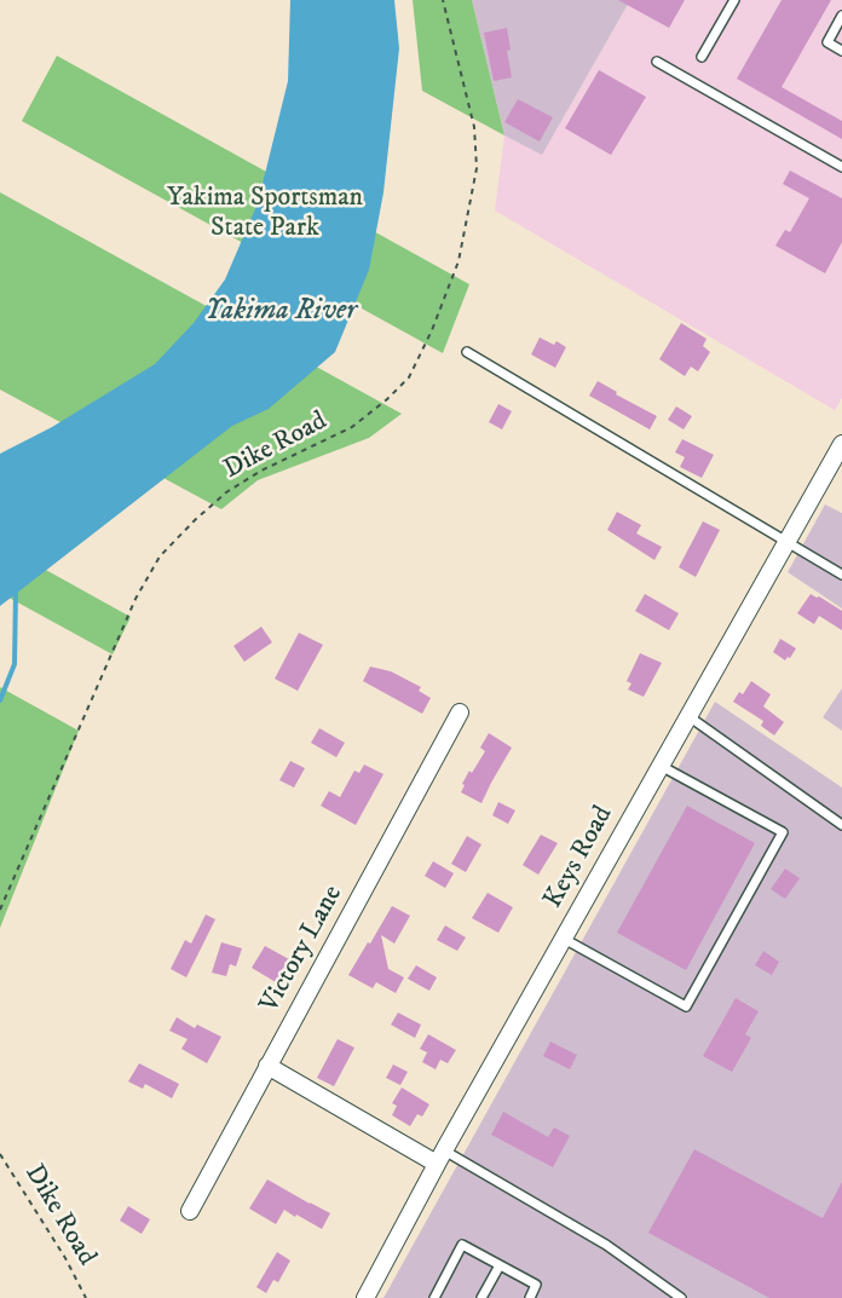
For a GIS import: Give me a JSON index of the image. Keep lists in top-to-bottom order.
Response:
{
  "streets": {
    "street": ["Keys Road", "Victory Lane"],
    "path": ["Dike Road"]
  },
  "water": ["Yakima River"],
  "parks": ["Yakima Sportsman State Park"]
}
